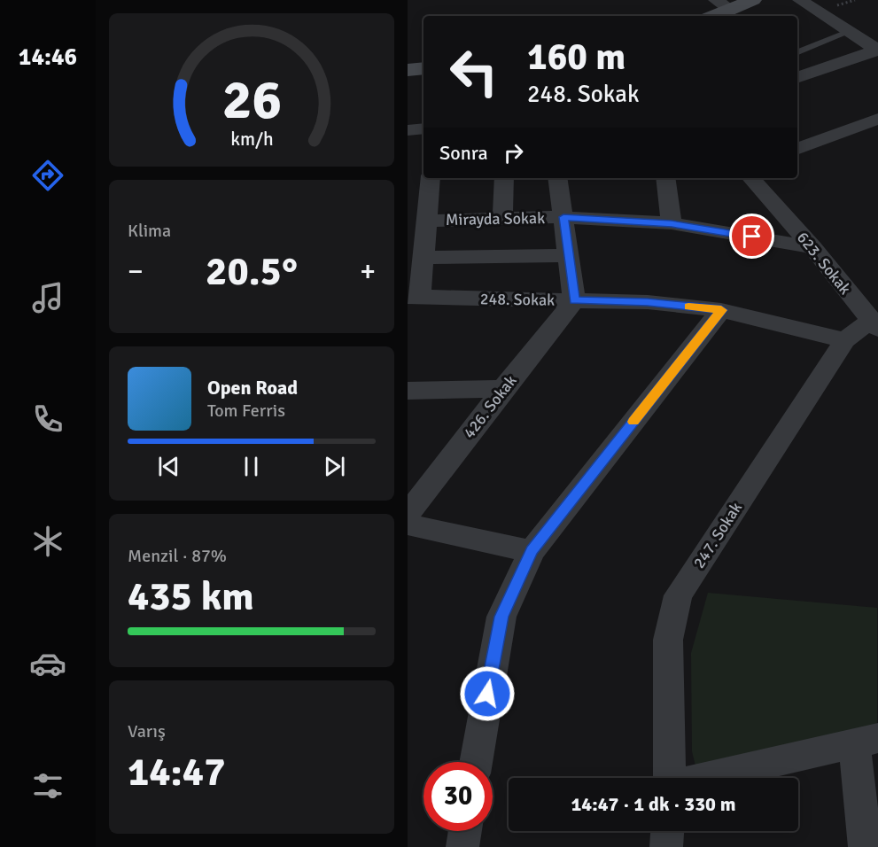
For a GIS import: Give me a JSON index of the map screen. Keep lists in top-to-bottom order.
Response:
{
  "streets": {
    "street": [
      "Mirayda Sokak",
      "623. Sokak",
      "248. Sokak",
      "426. Sokak",
      "247. Sokak"
    ]
  },
  "crossings": [
    ["Mirayda Sokak", "623. Sokak"],
    ["623. Sokak", "247. Sokak"],
    ["248. Sokak", "426. Sokak"],
    ["248. Sokak", "247. Sokak"]
  ],
  "page": {
    "tabs": "14:46",
    "turn": ["160 m", "248. Sokak"],
    "then": "Sonra",
    "tile": [
      "Klima",
      ["Menzil · 87%", "435 km"],
      ["Varış", "14:47"]
    ],
    "heat": ["−", "20.5°", "+"],
    "song": ["Open Road", "Tom Ferris"],
    "limit": "30",
    "trip": "14:47 · 1 dk · 330 m",
    "gauge": ["26", "km/h"]
  }
}
